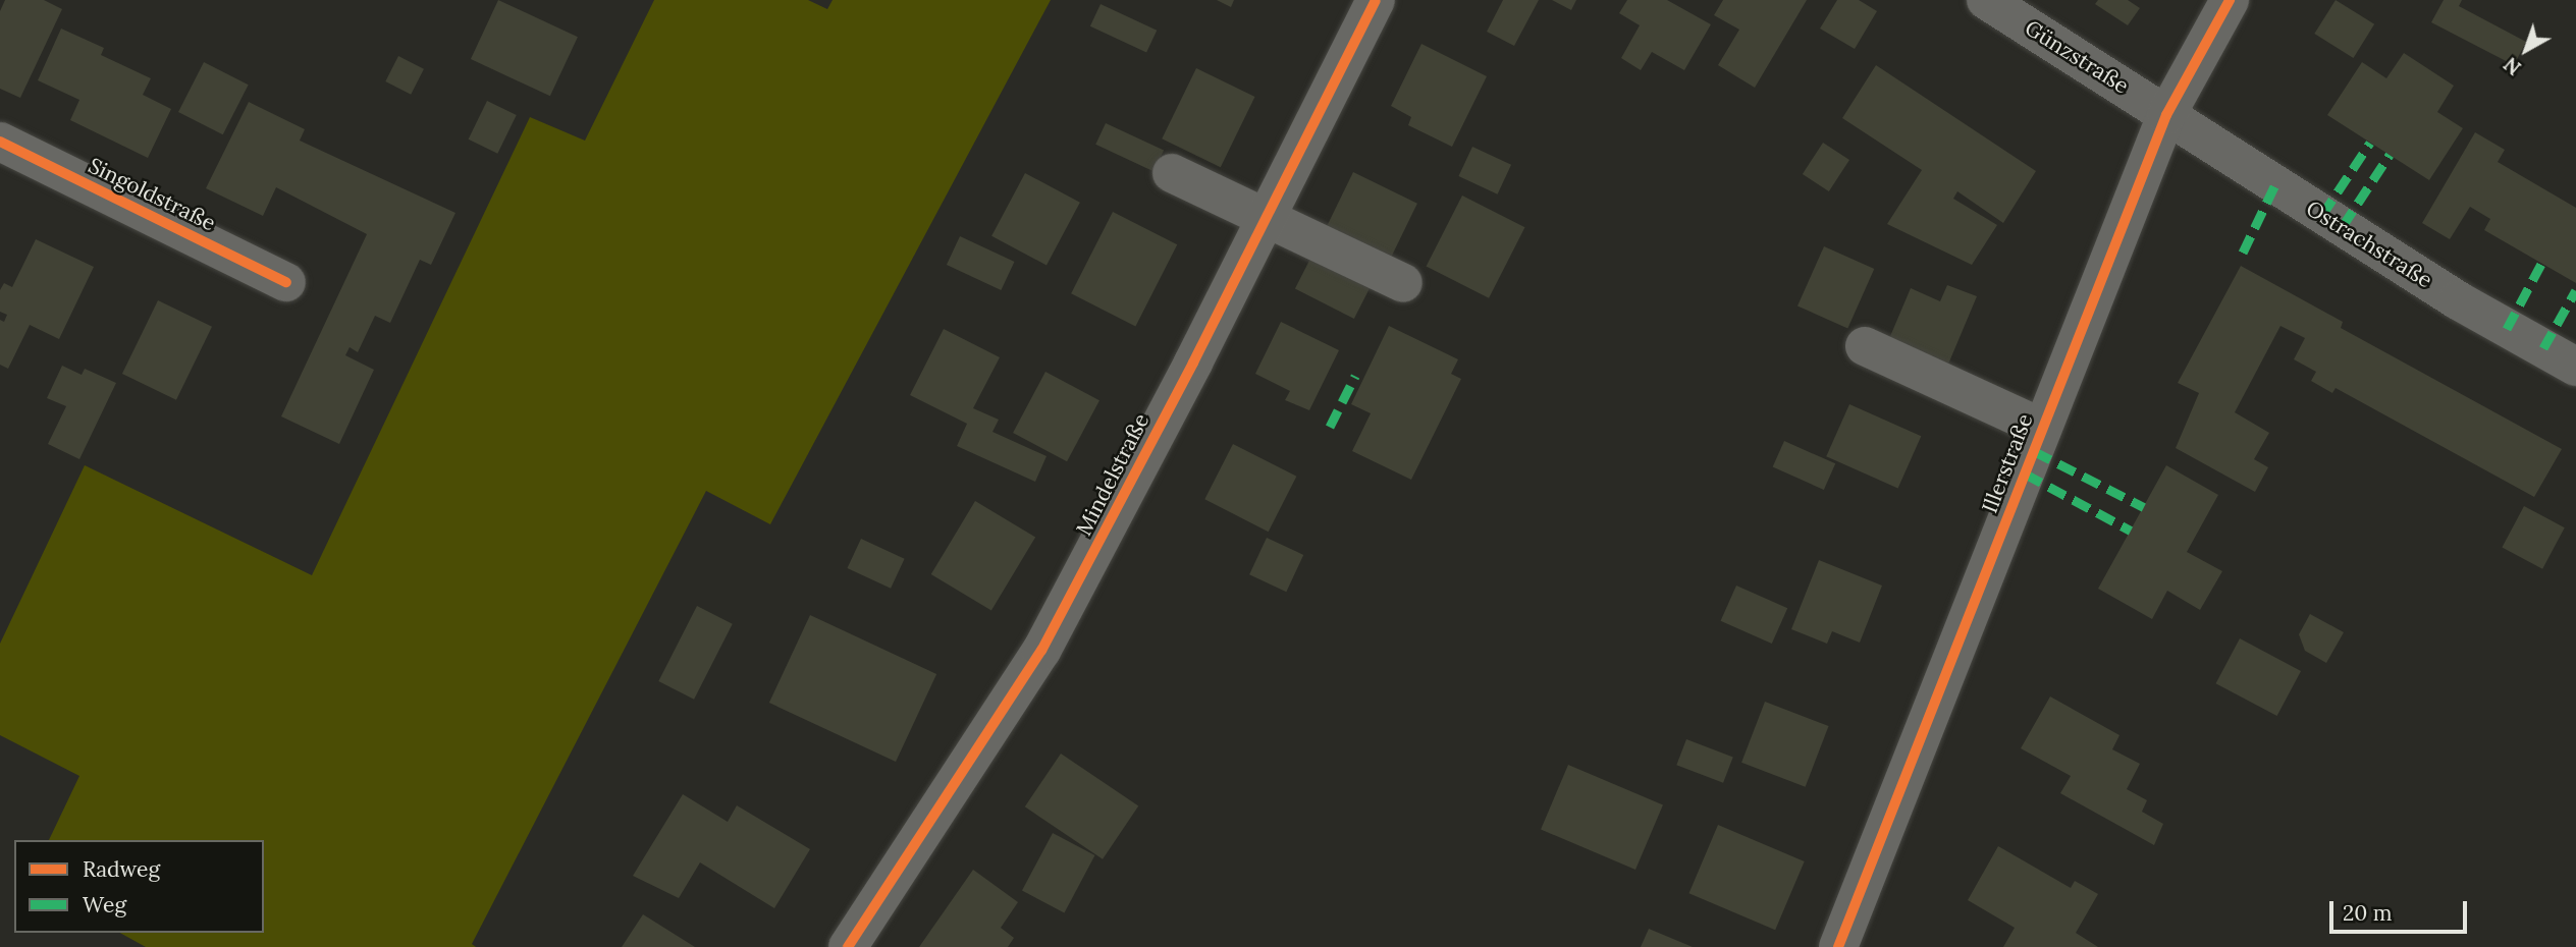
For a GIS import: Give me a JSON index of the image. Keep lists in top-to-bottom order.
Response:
{
  "streets": {
    "street": [
      "Günzstraße",
      "Singoldstraße",
      "Ostrachstraße",
      "Illerstraße",
      "Mindelstraße"
    ]
  },
  "crossings": [
    ["Günzstraße", "Ostrachstraße"],
    ["Günzstraße", "Illerstraße"],
    ["Ostrachstraße", "Illerstraße"]
  ],
  "legend": ["Radweg", "Weg"],
  "scale_bar": "20 m",
  "north": "bottom left"
}
